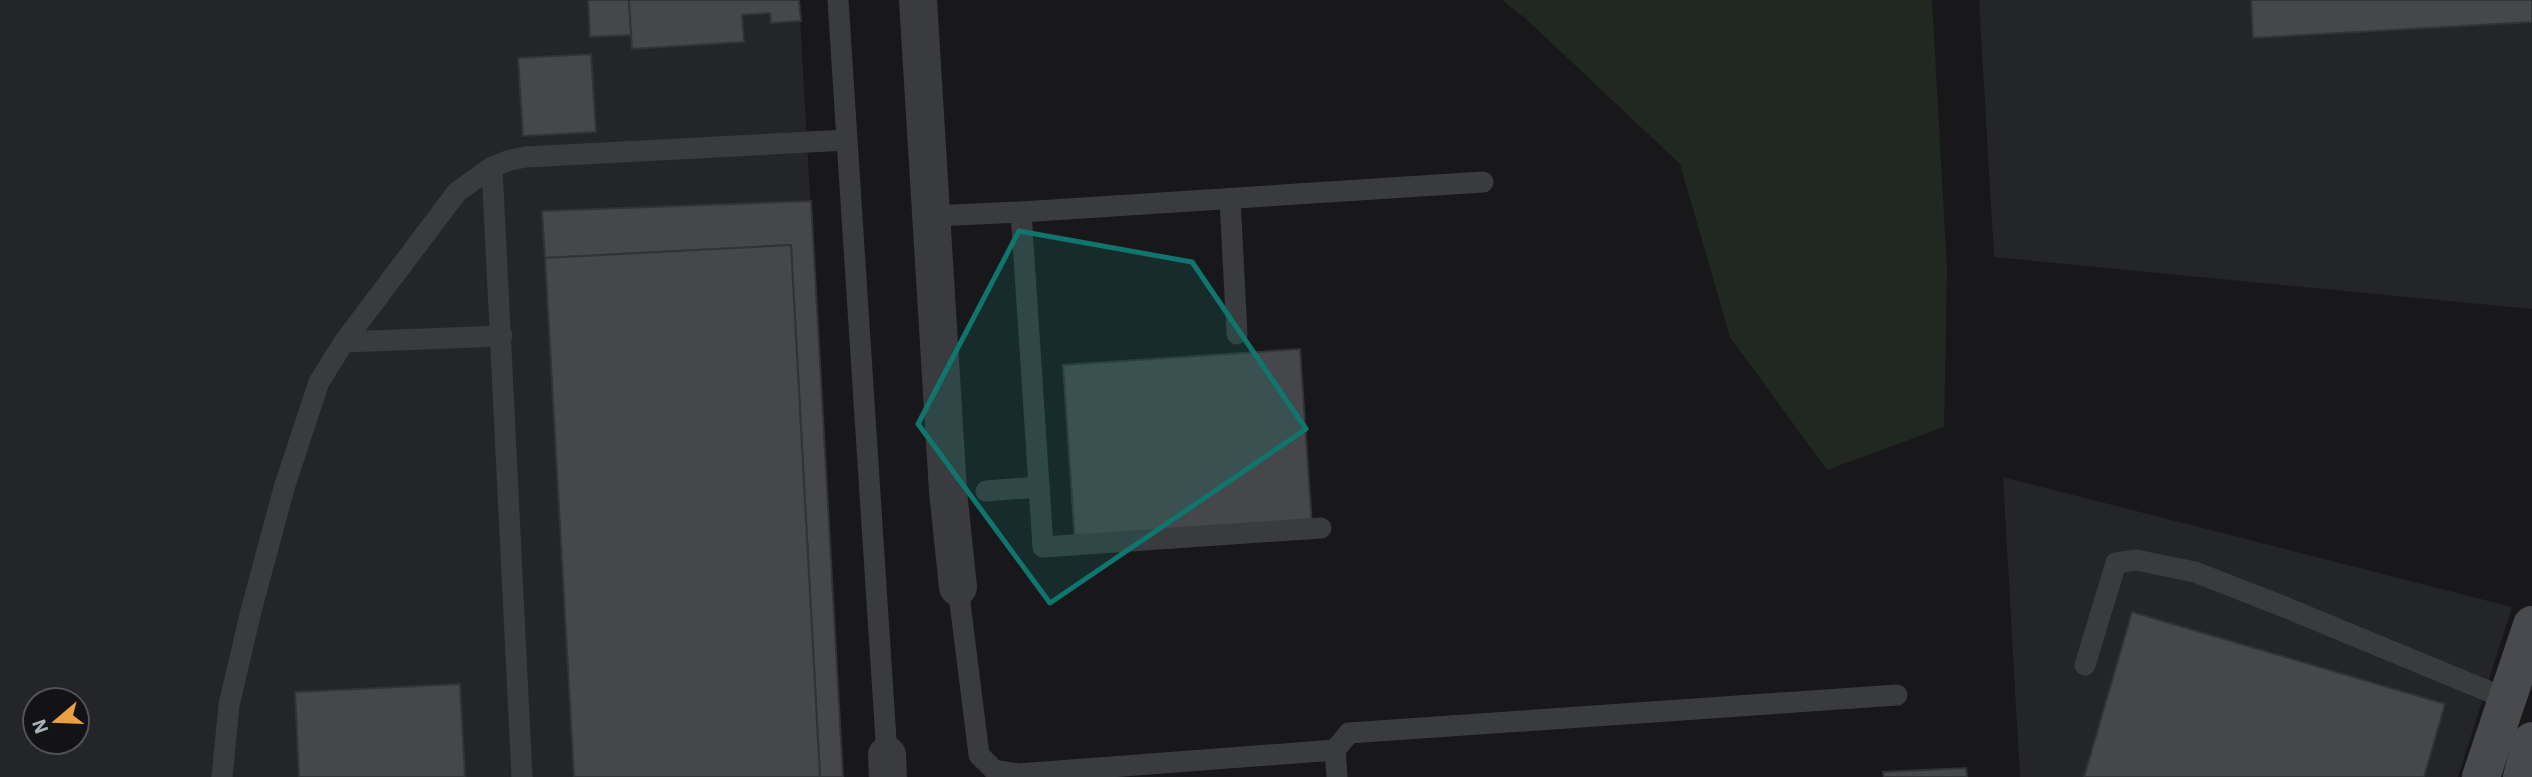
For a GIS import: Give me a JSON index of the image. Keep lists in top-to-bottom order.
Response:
{
  "north": "left"
}
